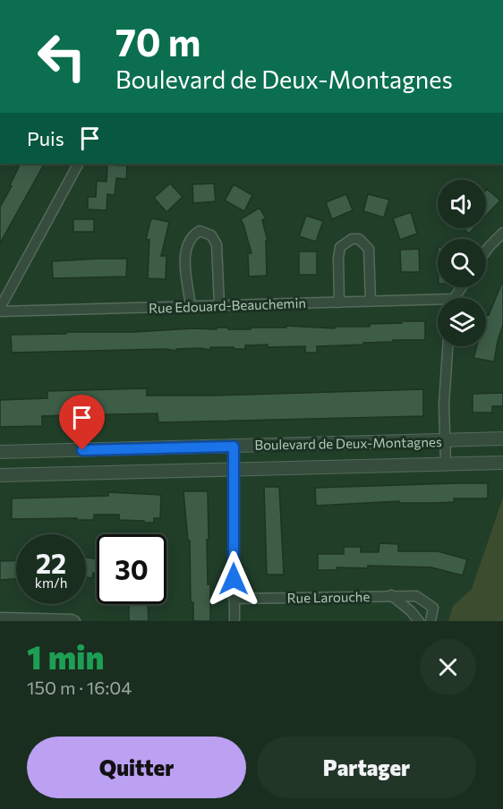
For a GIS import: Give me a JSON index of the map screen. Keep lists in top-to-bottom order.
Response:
{
  "streets": {
    "street": ["Rue Edouard-Beauchemin", "Boulevard de Deux-Montagnes", "Rue Larouche"]
  },
  "page": {
    "turn": ["70 m", "Boulevard de Deux-Montagnes"],
    "then": "Puis",
    "speed": "22 km/h",
    "limit": "30",
    "heading": ["1 min", "150 m · 16:04"],
    "buttons": ["Quitter", "Partager"]
  }
}
